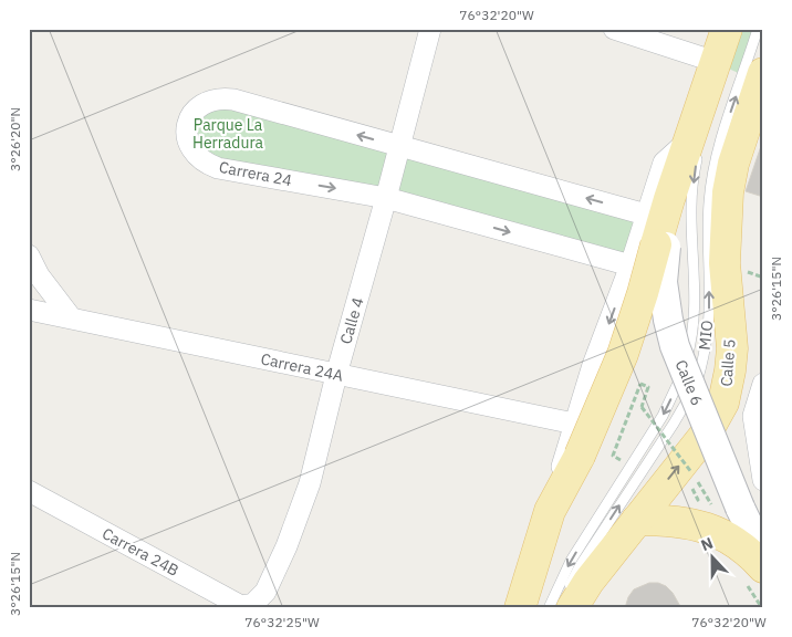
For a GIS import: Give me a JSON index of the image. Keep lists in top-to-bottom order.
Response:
{
  "streets": {
    "main road": ["Calle 5", "Calle 6"],
    "street": [
      "Carrera 24",
      "Calle 4",
      "Carrera 24A",
      "Carrera 24B"
    ],
    "lane": ["MIO"]
  },
  "crossings": [
    ["Carrera 24", "Calle 4"],
    ["Calle 4", "Carrera 24A"],
    ["Calle 4", "Carrera 24B"]
  ],
  "parks": ["Parque La Herradura"],
  "north": "top",
  "coordinates": [
    "76°32'20\"W",
    "3°26'20\"N",
    "3°26'15\"N",
    "76°32'25\"W"
  ]
}
